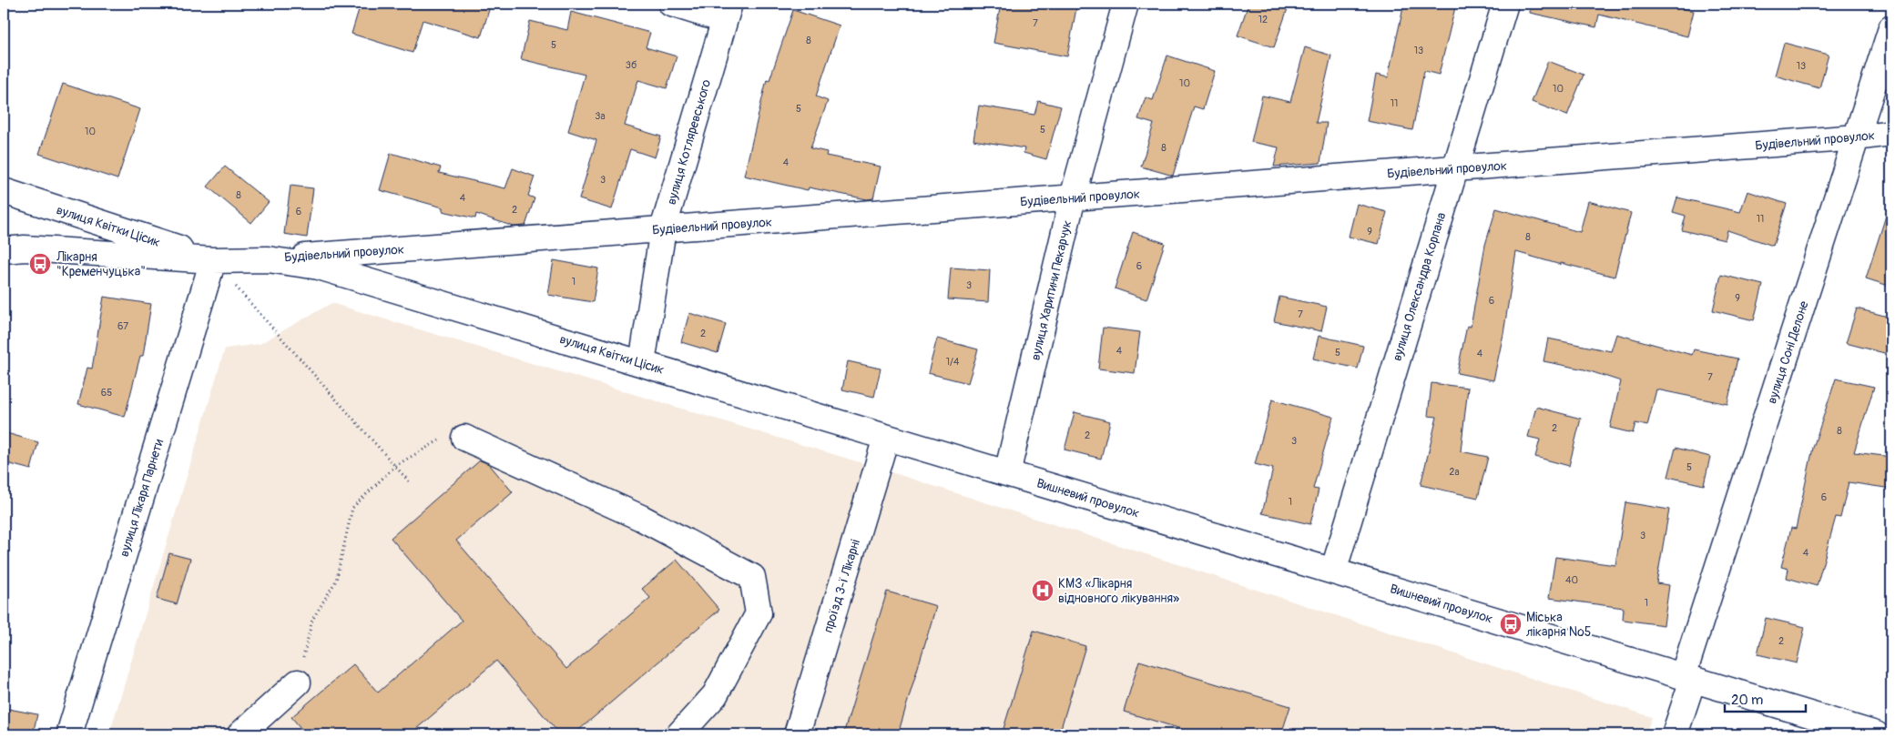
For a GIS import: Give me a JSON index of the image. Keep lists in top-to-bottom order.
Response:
{
  "streets": {
    "street": [
      "Будівельний провулок",
      "вулиця Котляревського",
      "вулиця Квітки Цісик",
      "вулиця Олександра Корпана",
      "вулиця Харитини Пекарчук",
      "вулиця Соні Делоне",
      "вулиця Лікаря Парнети",
      "Вишневий провулок",
      "проїзд 3-ї Лікарні"
    ]
  },
  "crossings": [
    ["Будівельний провулок", "вулиця Котляревського"],
    ["Будівельний провулок", "вулиця Квітки Цісик"],
    ["Будівельний провулок", "вулиця Олександра Корпана"],
    ["Будівельний провулок", "вулиця Харитини Пекарчук"],
    ["Будівельний провулок", "вулиця Соні Делоне"],
    ["вулиця Котляревського", "вулиця Квітки Цісик"],
    ["вулиця Квітки Цісик", "вулиця Харитини Пекарчук"],
    ["вулиця Квітки Цісик", "вулиця Лікаря Парнети"],
    ["вулиця Квітки Цісик", "Вишневий провулок"],
    ["вулиця Квітки Цісик", "проїзд 3-ї Лікарні"],
    ["вулиця Олександра Корпана", "Вишневий провулок"],
    ["вулиця Харитини Пекарчук", "Вишневий провулок"],
    ["вулиця Соні Делоне", "Вишневий провулок"]
  ],
  "places": {
    "bus stop": ["Лікарня \"Кременчуцька\"", "Міська лікарня №5"],
    "hospital": ["КМЗ «Лікарня відновного лікування»"]
  },
  "house_numbers": [
    "12",
    "7",
    "8",
    "5",
    "13",
    "3б",
    "13",
    "10",
    "10",
    "11",
    "5",
    "3а",
    "5",
    "10",
    "8",
    "4",
    "3",
    "8",
    "4",
    "2",
    "6",
    "11",
    "9",
    "8",
    "6",
    "1",
    "3",
    "9",
    "6",
    "7",
    "67",
    "2",
    "4",
    "5",
    "4",
    "1/4",
    "7",
    "65",
    "2",
    "8",
    "2",
    "3",
    "5",
    "2а",
    "6",
    "1",
    "3",
    "4",
    "40",
    "1",
    "2"
  ],
  "scale_bar": "20 m"
}
